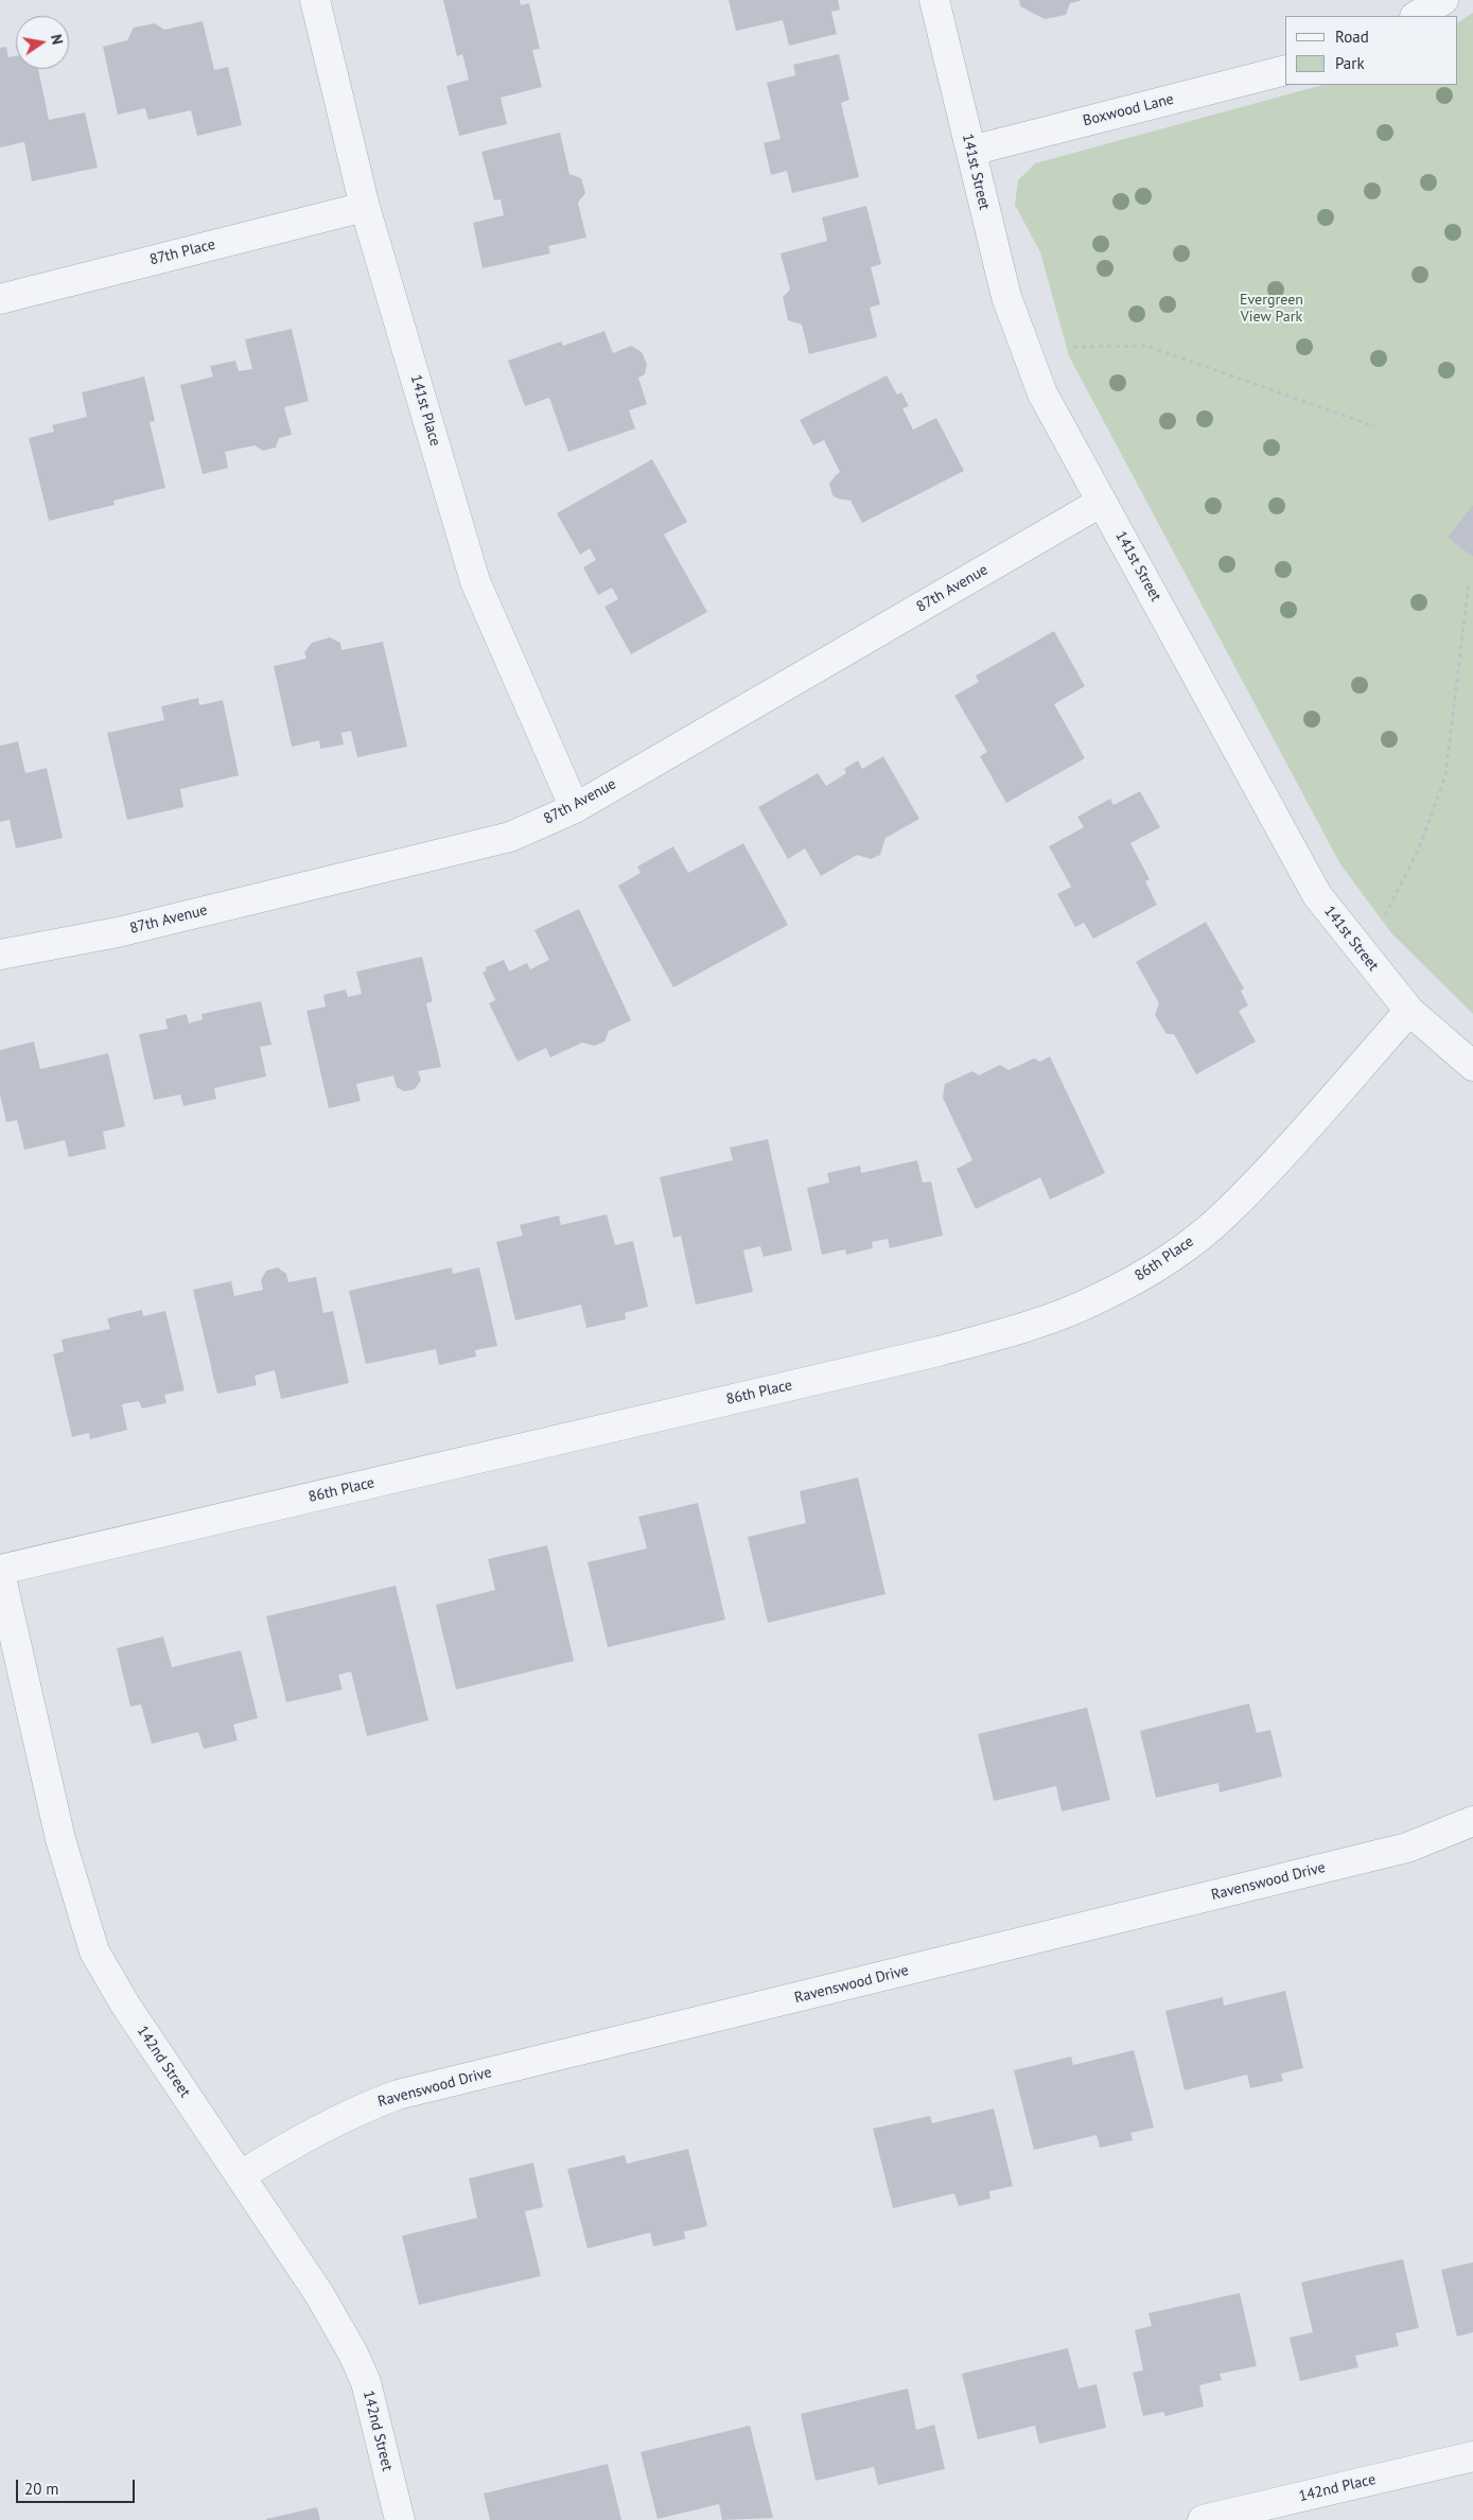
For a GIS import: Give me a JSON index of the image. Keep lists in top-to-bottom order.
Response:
{
  "streets": {
    "street": [
      "Boxwood Lane",
      "141st Street",
      "87th Place",
      "141st Place",
      "87th Avenue",
      "86th Place",
      "Ravenswood Drive",
      "142nd Street",
      "142nd Place"
    ]
  },
  "crossings": [
    ["Boxwood Lane", "141st Street"],
    ["141st Street", "87th Avenue"],
    ["141st Street", "86th Place"],
    ["87th Place", "141st Place"],
    ["141st Place", "87th Avenue"],
    ["86th Place", "142nd Street"],
    ["Ravenswood Drive", "142nd Street"]
  ],
  "parks": ["Evergreen View Park"],
  "legend": ["Road", "Park"],
  "scale_bar": "20 m",
  "north": "right"
}
